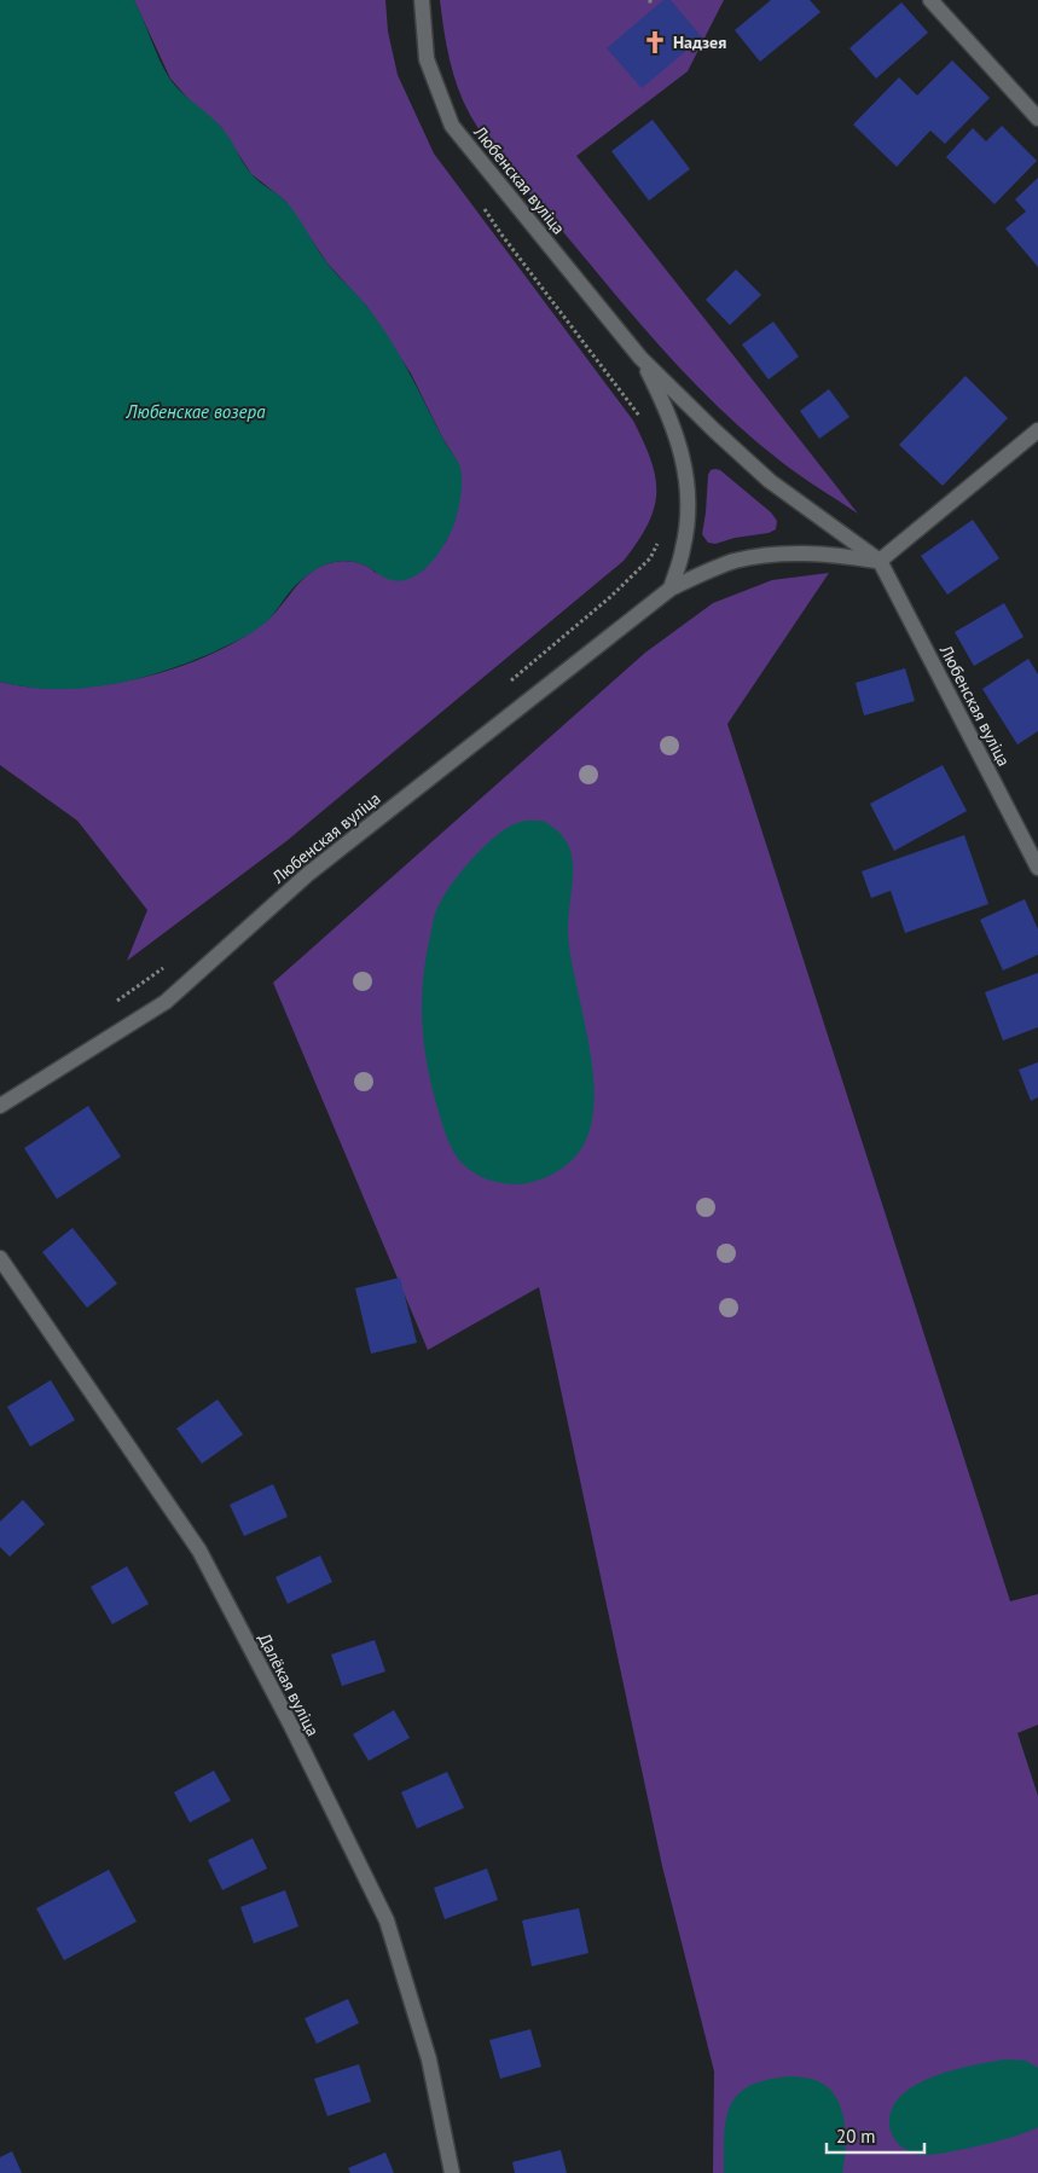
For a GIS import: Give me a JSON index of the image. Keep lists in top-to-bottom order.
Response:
{
  "streets": {
    "street": ["Любенская вуліца", "Далёкая вуліца"]
  },
  "water": ["Любенскае возера"],
  "places": {
    "church": ["Надзея"]
  },
  "scale_bar": "20 m"
}
